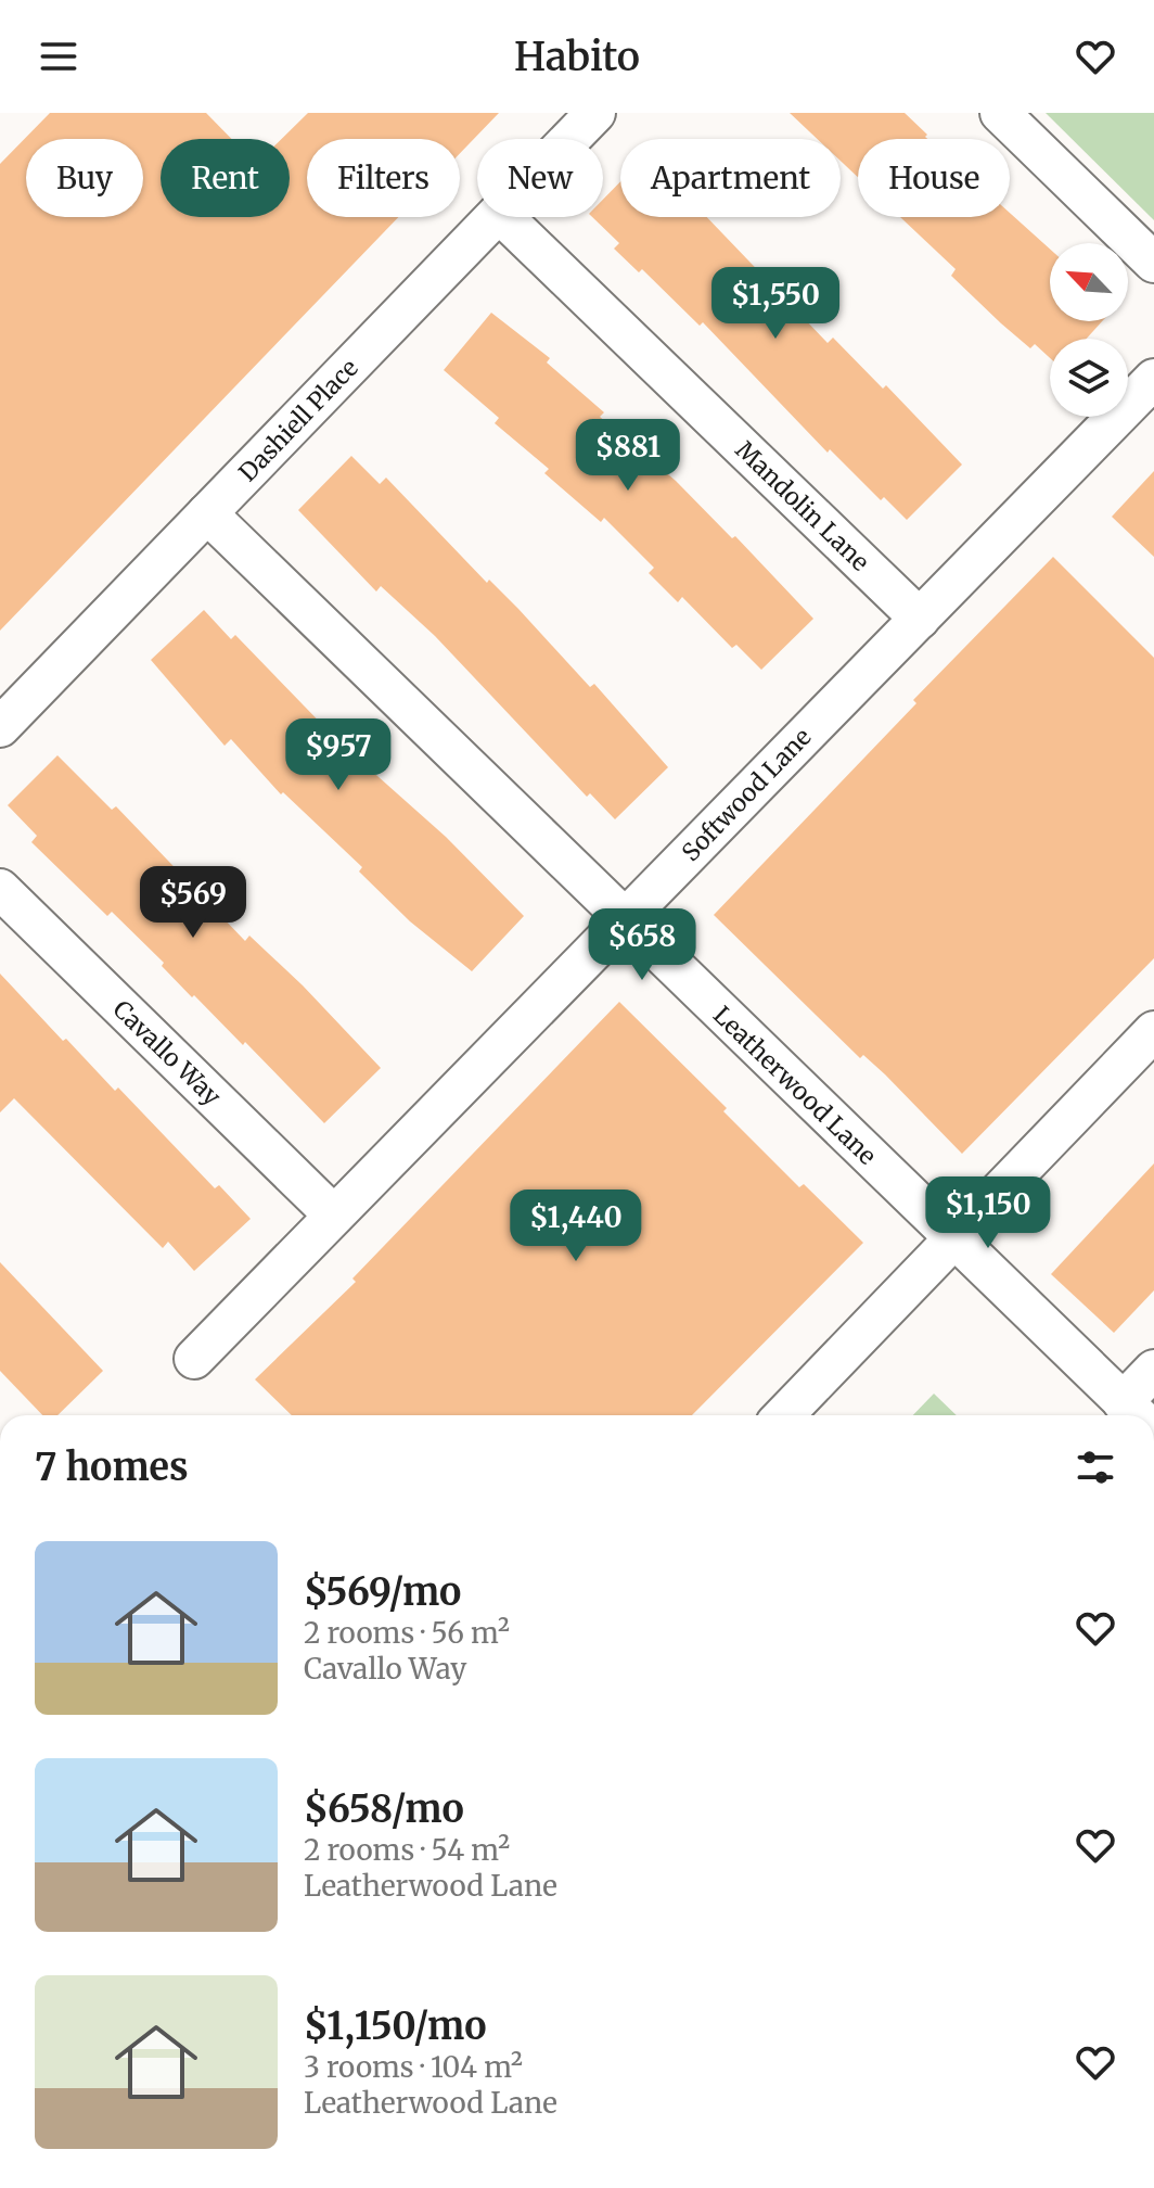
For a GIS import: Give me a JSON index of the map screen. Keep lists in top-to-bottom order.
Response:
{
  "streets": {
    "street": [
      "Dashiell Place",
      "Mandolin Lane",
      "Softwood Lane",
      "Cavallo Way",
      "Leatherwood Lane"
    ]
  },
  "crossings": [
    ["Dashiell Place", "Leatherwood Lane"],
    ["Mandolin Lane", "Softwood Lane"],
    ["Softwood Lane", "Cavallo Way"],
    ["Softwood Lane", "Leatherwood Lane"]
  ],
  "north": "top left",
  "page": {
    "header": "Habito",
    "chip": [
      "Buy",
      "Rent",
      "Filters",
      "New",
      "Apartment",
      "House"
    ],
    "price": [
      "$1,550",
      "$881",
      "$957",
      "$569",
      "$658",
      "$1,150",
      "$1,440"
    ],
    "heading": "7 homes",
    "list": [
      {
        "name": "$569/mo",
        "note": "2 rooms · 56 m² · Cavallo Way"
      },
      {
        "name": "$658/mo",
        "note": "2 rooms · 54 m² · Leatherwood Lane"
      },
      {
        "name": "$1,150/mo",
        "note": "3 rooms · 104 m² · Leatherwood Lane"
      }
    ]
  }
}
